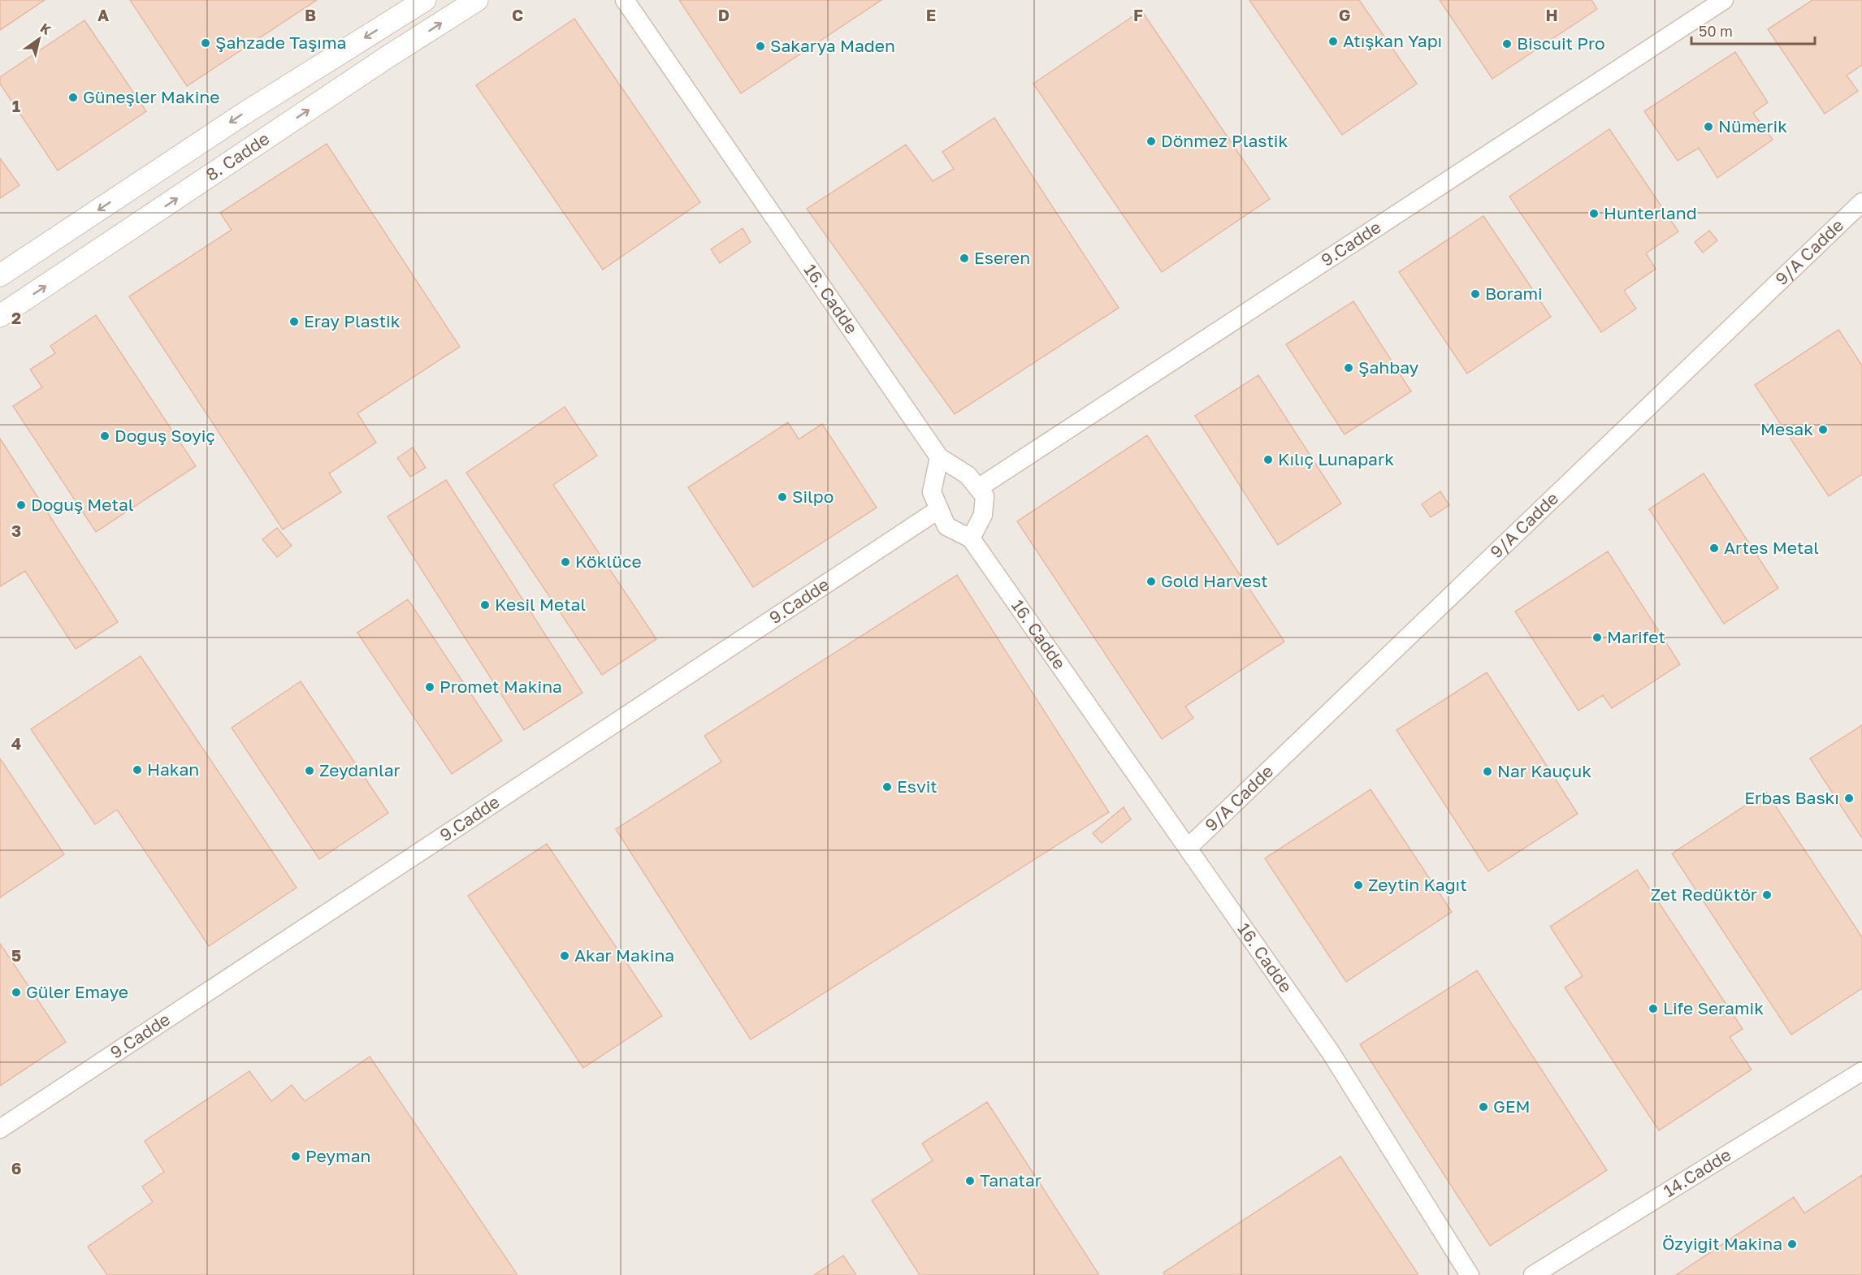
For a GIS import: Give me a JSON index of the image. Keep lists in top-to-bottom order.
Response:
{
  "streets": {
    "street": [
      "8. Cadde",
      "9.Cadde",
      "9/A Cadde",
      "16. Cadde",
      "14.Cadde"
    ]
  },
  "crossings": [
    ["9.Cadde", "16. Cadde"],
    ["9/A Cadde", "16. Cadde"]
  ],
  "places": [
    "Atışkan Yapı",
    "Şahzade Taşıma",
    "Biscuit Pro",
    "Sakarya Maden",
    "Güneşler Makine",
    "Nümerik",
    "Dönmez Plastik",
    "Hunterland",
    "Eseren",
    "Borami",
    "Eray Plastik",
    "Şahbay",
    "Mesak",
    "Doğuş Soyiç",
    "Kılıç Lunapark",
    "Silpo",
    "Doğuş Metal",
    "Artes Metal",
    "Köklüce",
    "Gold Harvest",
    "Kesil Metal",
    "Marifet",
    "Promet Makina",
    "Hakan",
    "Zeydanlar",
    "Nar Kauçuk",
    "Esvit",
    "Erbas Baskı",
    "Zeytin Kağıt",
    "Zet Redüktör",
    "Akar Makina",
    "Güler Emaye",
    "Life Seramik",
    "GEM",
    "Peyman",
    "Tanatar",
    "Özyiğit Makina"
  ],
  "scale_bar": "50 m",
  "north": "top right",
  "grid": {
    "columns": [
      "A",
      "B",
      "C",
      "D",
      "E",
      "F",
      "G",
      "H"
    ],
    "rows": [
      "1",
      "2",
      "3",
      "4",
      "5",
      "6"
    ]
  }
}
